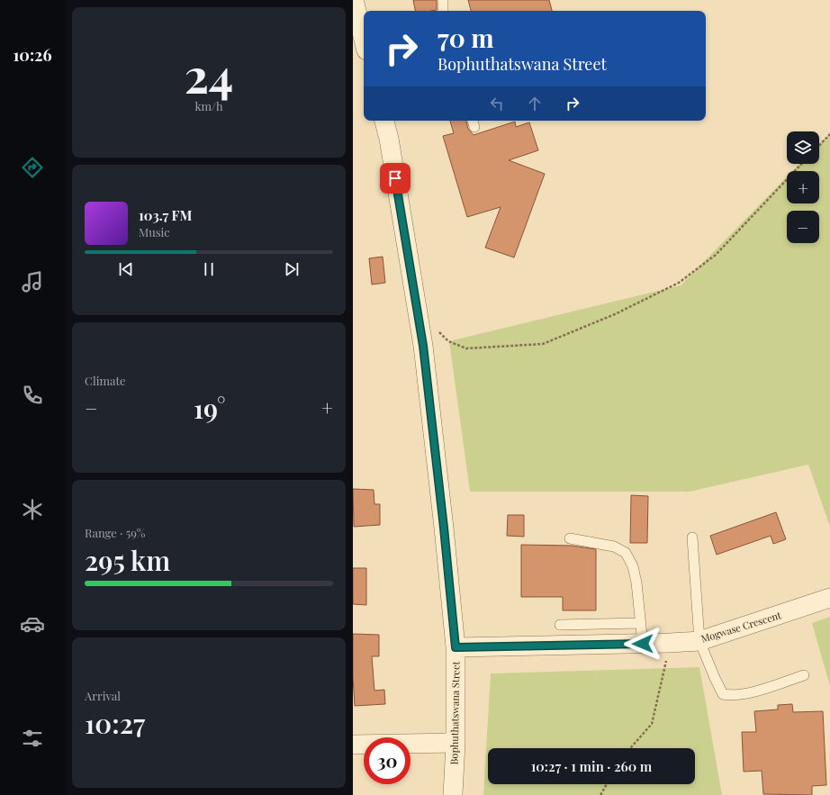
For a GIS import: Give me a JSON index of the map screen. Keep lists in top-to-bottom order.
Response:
{
  "streets": {
    "street": ["Mogwase Crescent", "Bophuthatswana Street"]
  },
  "crossings": [
    ["Mogwase Crescent", "Bophuthatswana Street"]
  ],
  "page": {
    "tabs": "10:26",
    "tile": [
      ["24", "km/h"],
      "Climate",
      ["Range · 59%", "295 km"],
      ["Arrival", "10:27"]
    ],
    "turn": ["70 m", "Bophuthatswana Street"],
    "map_buttons": ["+", "−"],
    "song": ["103.7 FM", "Music"],
    "heat": ["−", "19°", "+"],
    "limit": "30",
    "trip": "10:27 · 1 min · 260 m"
  }
}
